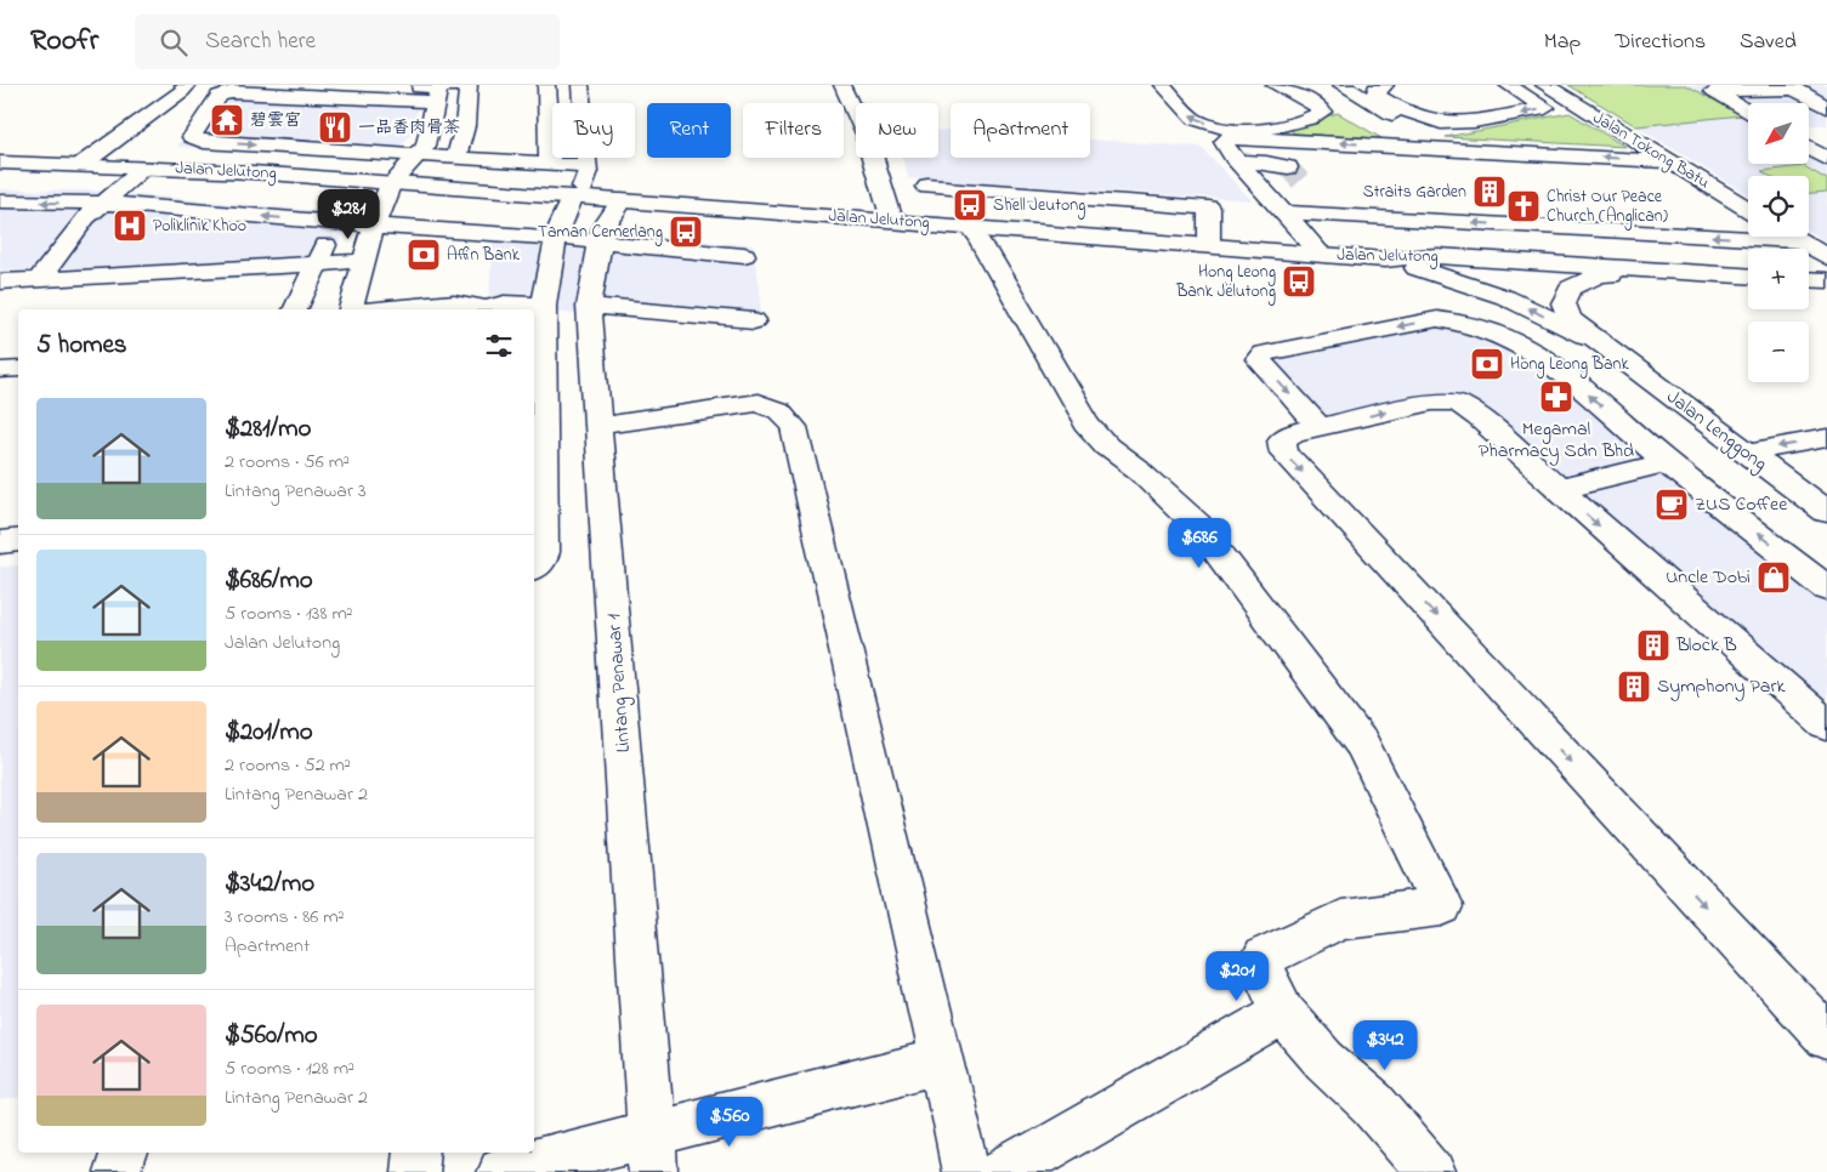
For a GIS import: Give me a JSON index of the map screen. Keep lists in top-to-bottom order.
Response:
{
  "streets": {
    "street": [
      "Jalan Tokong Batu",
      "Jalan Jelutong",
      "Jalan Lenggong",
      "Lintang Penawar 1"
    ]
  },
  "crossings": [
    ["Jalan Jelutong", "Jalan Lenggong"],
    ["Jalan Jelutong", "Lintang Penawar 1"]
  ],
  "places": {
    "temple": ["碧雲宮"],
    "restaurant": ["一品香肉骨茶"],
    "building": ["Straits Garden", "Block B", "Symphony Park"],
    "bus stop": ["Shell Jeutong", "Taman Cemerlang", "Hong Leong Bank Jelutong"],
    "church": ["Christ Our Peace Church (Anglican)"],
    "hospital": ["Poliklinik Khoo"],
    "bank": ["Affin Bank", "Hong Leong Bank"],
    "pharmacy": ["Megamal Pharmacy Sdn Bhd"],
    "cafe": ["ZUS Coffee"],
    "shop": ["Uncle Dobi"]
  },
  "north": "bottom left",
  "page": {
    "header": "Roofr",
    "search": "Search here",
    "nav": ["Map", "Directions", "Saved"],
    "map_buttons": ["+", "−"],
    "chip": [
      "Buy",
      "Rent",
      "Filters",
      "New",
      "Apartment"
    ],
    "price": [
      "$281",
      "$686",
      "$201",
      "$342",
      "$560"
    ],
    "heading": "5 homes",
    "list": [
      {
        "name": "$281/mo",
        "note": "2 rooms · 56 m² · Lintang Penawar 3"
      },
      {
        "name": "$686/mo",
        "note": "5 rooms · 138 m² · Jalan Jelutong"
      },
      {
        "name": "$201/mo",
        "note": "2 rooms · 52 m² · Lintang Penawar 2"
      },
      {
        "name": "$342/mo",
        "note": "3 rooms · 86 m² · Apartment"
      },
      {
        "name": "$560/mo",
        "note": "5 rooms · 128 m² · Lintang Penawar 2"
      }
    ]
  }
}
